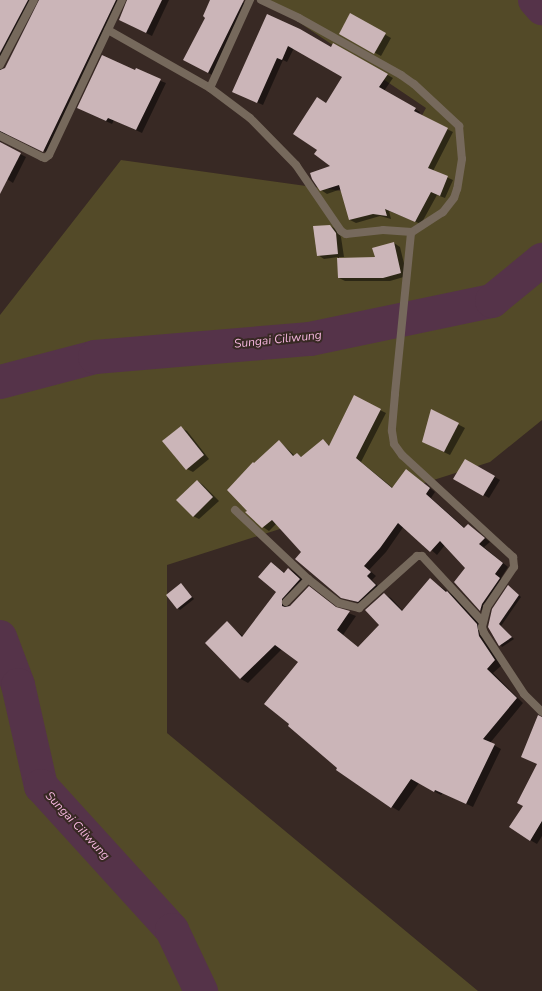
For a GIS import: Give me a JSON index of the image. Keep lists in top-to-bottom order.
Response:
{
  "water": ["Sungai Ciliwung"]
}
